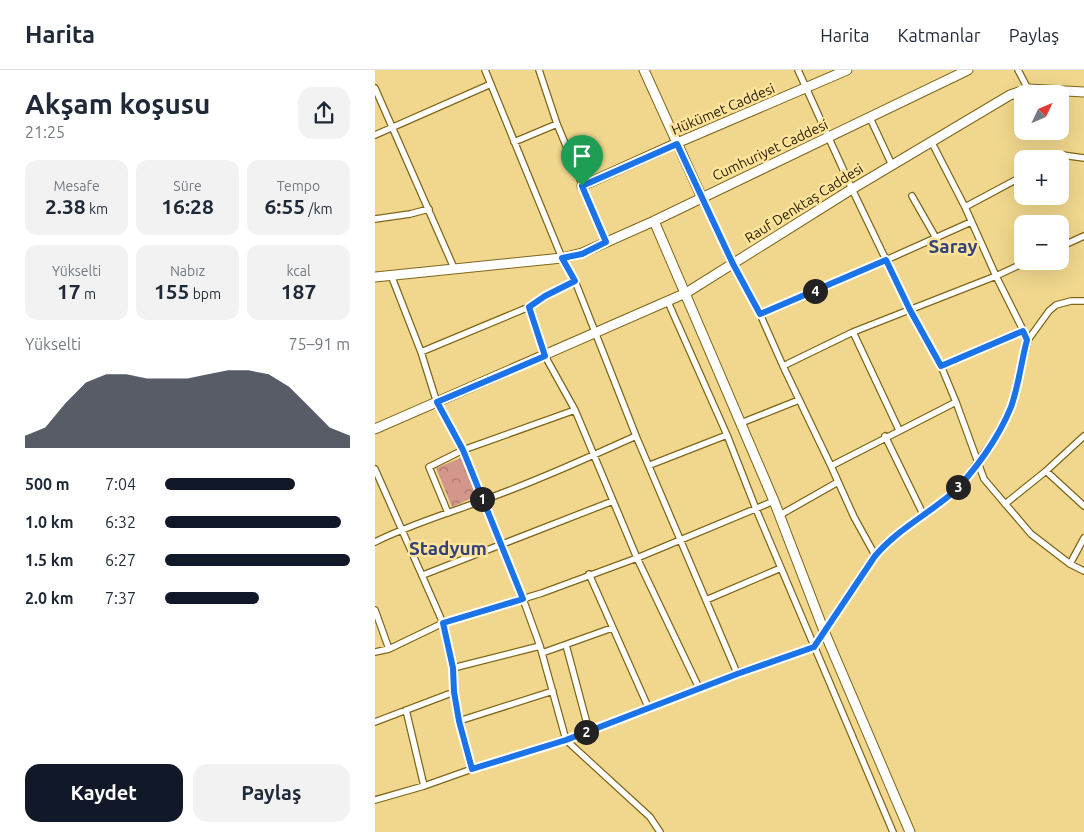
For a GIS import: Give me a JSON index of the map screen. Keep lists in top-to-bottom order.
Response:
{
  "streets": {
    "street": ["Hükümet Caddesi", "Cumhuriyet Caddesi", "Rauf Denktaş Caddesi"]
  },
  "districts": ["Saray", "Stadyum"],
  "north": "top right",
  "page": {
    "header": "Harita",
    "nav": ["Harita", "Katmanlar", "Paylaş"],
    "heading": ["Akşam koşusu", "21:25"],
    "map_buttons": ["+", "−"],
    "stats": [
      ["Mesafe", "2.38 km"],
      ["Süre", "16:28"],
      ["Tempo", "6:55 /km"],
      ["Yükselti", "17 m"],
      ["Nabız", "155 bpm"],
      ["kcal", "187"]
    ],
    "pins": [
      "4",
      "3",
      "1",
      "2"
    ],
    "chart": ["Yükselti", "75–91 m"],
    "list": [
      {
        "name": "500 m",
        "note": "7:04"
      },
      {
        "name": "1.0 km",
        "note": "6:32"
      },
      {
        "name": "1.5 km",
        "note": "6:27"
      },
      {
        "name": "2.0 km",
        "note": "7:37"
      }
    ],
    "buttons": ["Kaydet", "Paylaş"]
  }
}
